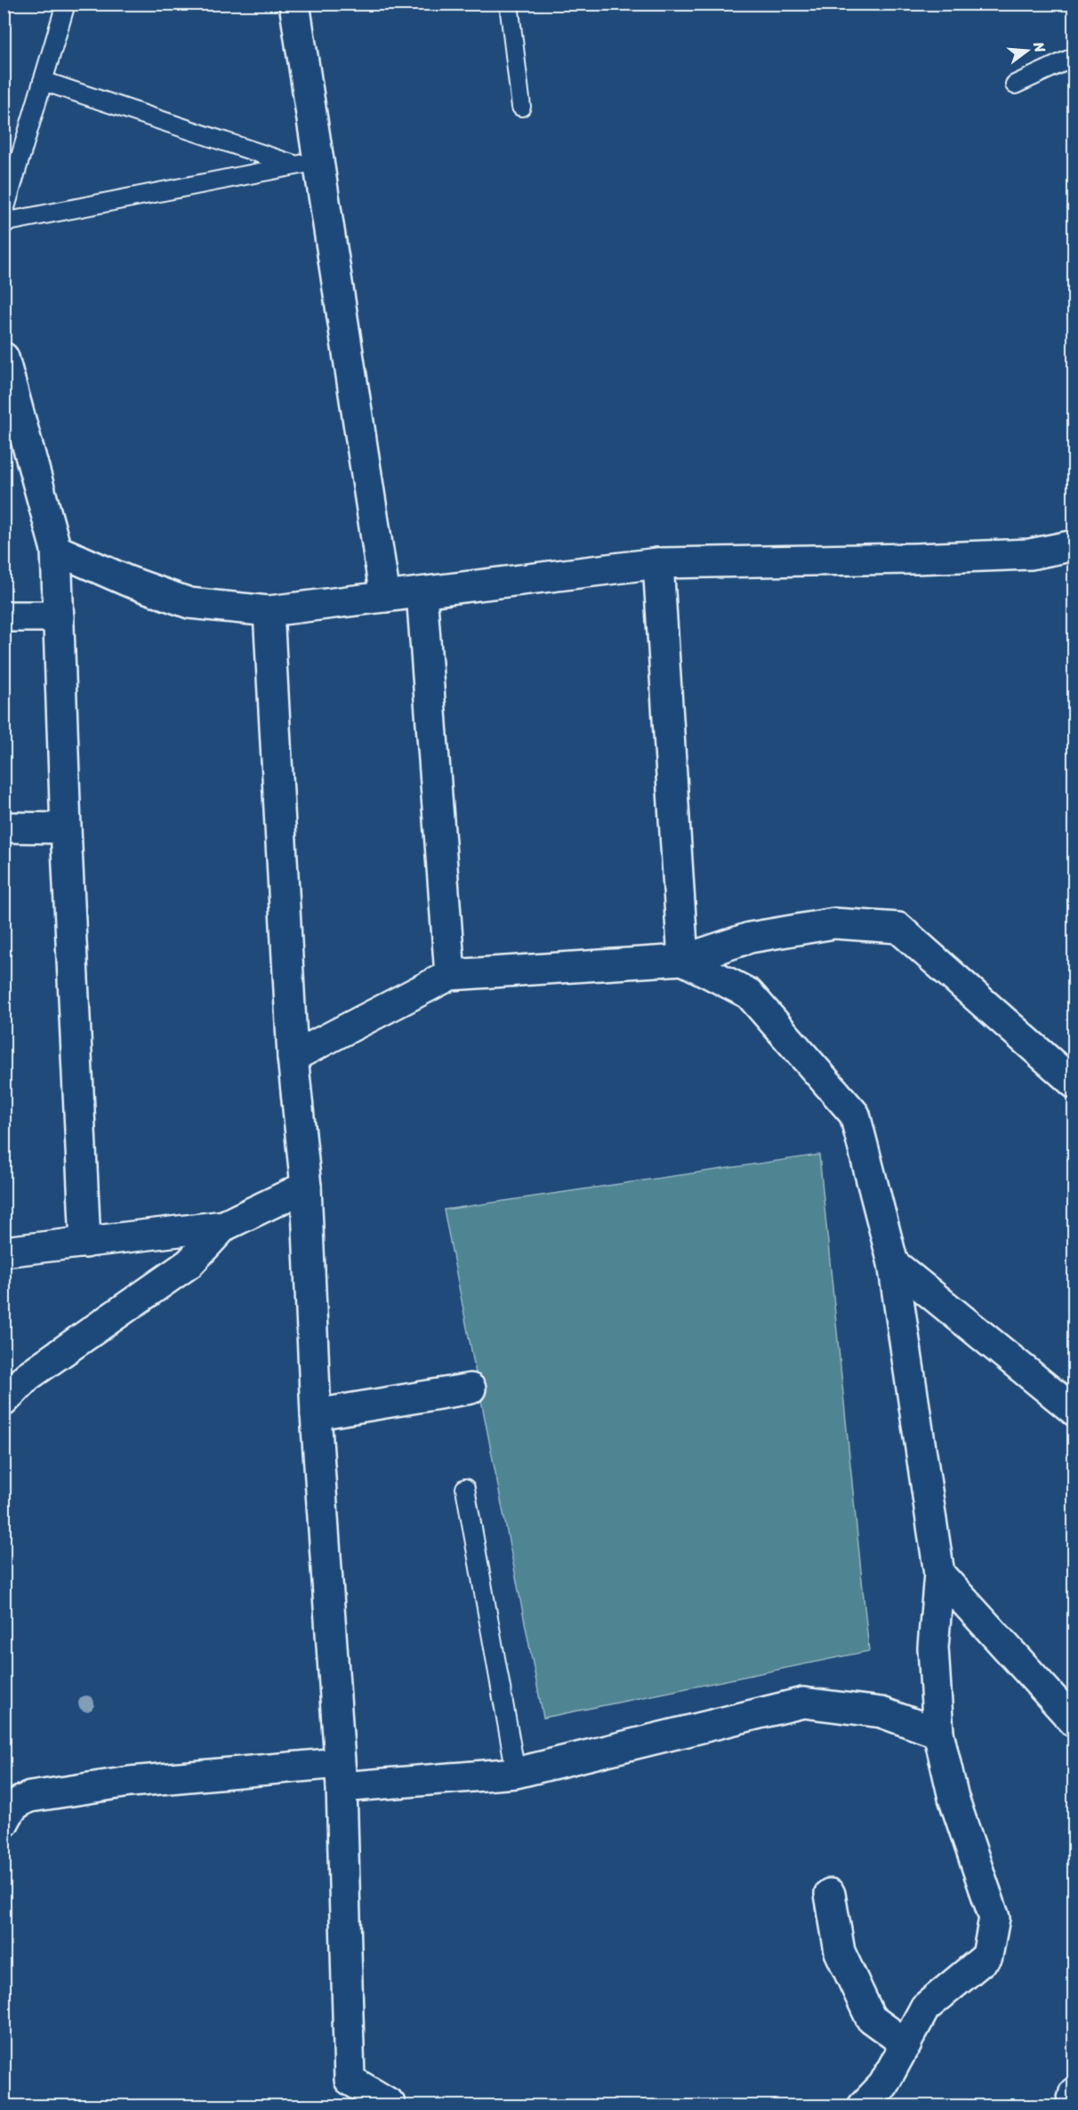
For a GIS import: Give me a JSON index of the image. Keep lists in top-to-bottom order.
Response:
{
  "north": "right"
}
